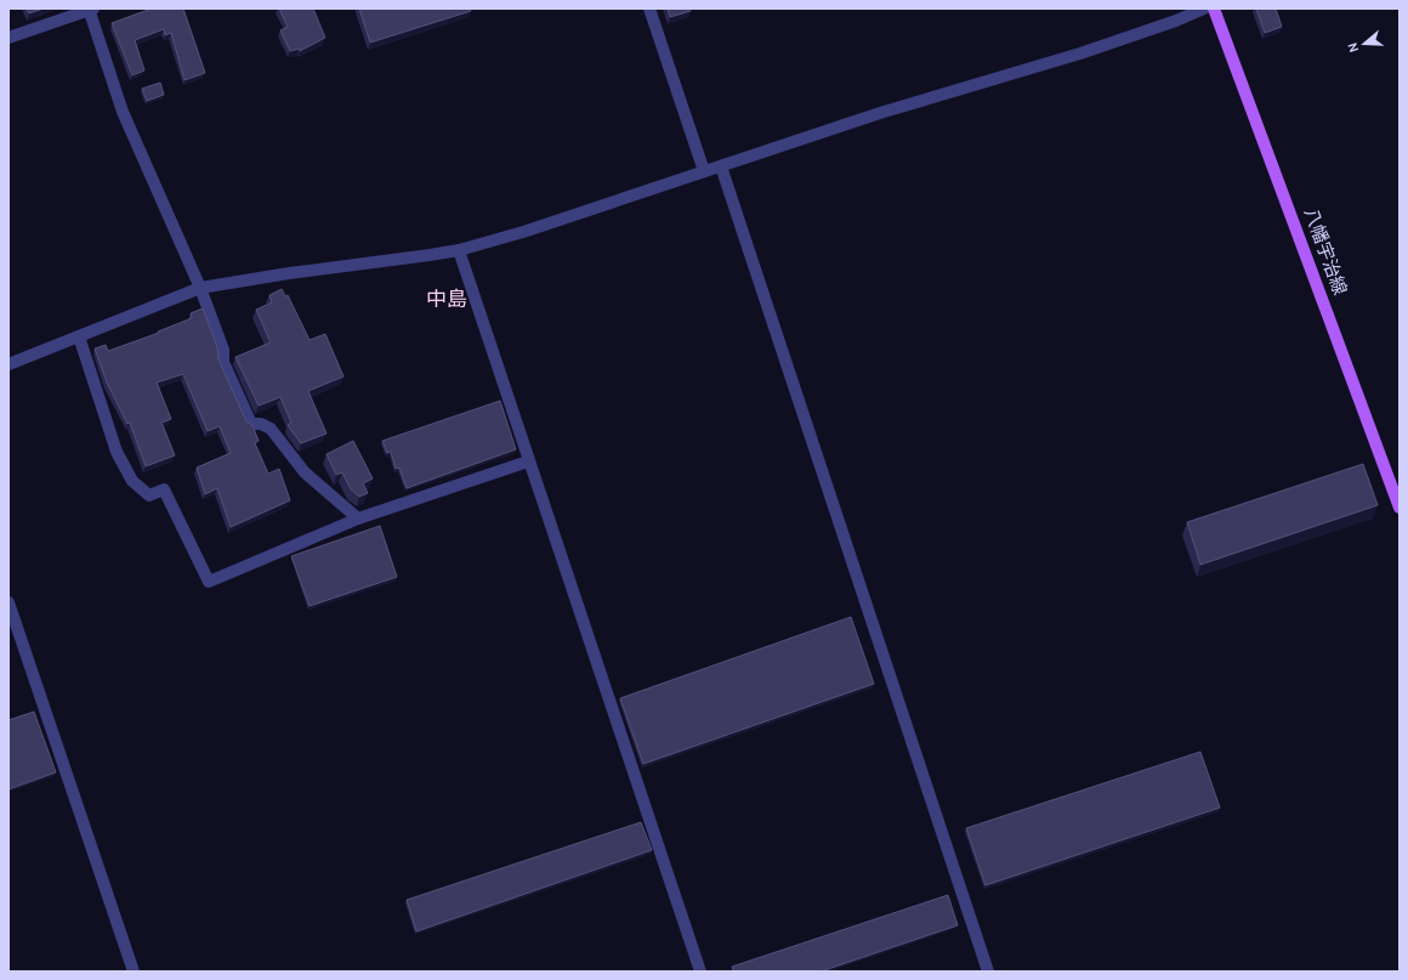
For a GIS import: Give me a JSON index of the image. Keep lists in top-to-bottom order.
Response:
{
  "streets": {
    "main road": ["八幡宇治線"]
  },
  "districts": ["中島"],
  "north": "left"
}
